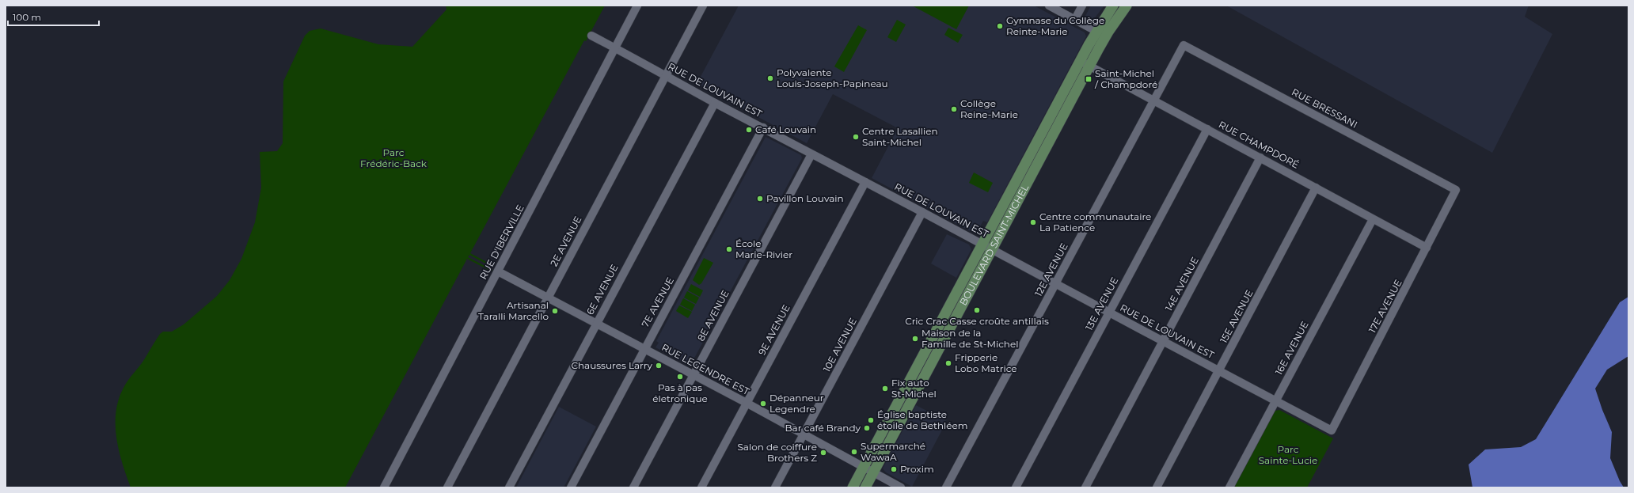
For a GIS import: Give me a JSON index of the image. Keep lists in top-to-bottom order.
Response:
{
  "streets": {
    "main road": ["BOULEVARD SAINT-MICHEL"],
    "street": [
      "RUE DE LOUVAIN EST",
      "RUE BRESSANI",
      "RUE CHAMPDORÉ",
      "2E AVENUE",
      "RUE D'IBERVILLE",
      "12E AVENUE",
      "14E AVENUE",
      "6E AVENUE",
      "7E AVENUE",
      "13E AVENUE",
      "17E AVENUE",
      "8E AVENUE",
      "15E AVENUE",
      "9E AVENUE",
      "10E AVENUE",
      "16E AVENUE",
      "RUE LEGENDRE EST"
    ]
  },
  "crossings": [
    ["RUE DE LOUVAIN EST", "2E AVENUE"],
    ["RUE DE LOUVAIN EST", "RUE D'IBERVILLE"],
    ["RUE DE LOUVAIN EST", "BOULEVARD SAINT-MICHEL"],
    ["RUE DE LOUVAIN EST", "12E AVENUE"],
    ["RUE DE LOUVAIN EST", "14E AVENUE"],
    ["RUE DE LOUVAIN EST", "6E AVENUE"],
    ["RUE DE LOUVAIN EST", "7E AVENUE"],
    ["RUE DE LOUVAIN EST", "13E AVENUE"],
    ["RUE DE LOUVAIN EST", "17E AVENUE"],
    ["RUE DE LOUVAIN EST", "8E AVENUE"],
    ["RUE DE LOUVAIN EST", "15E AVENUE"],
    ["RUE DE LOUVAIN EST", "9E AVENUE"],
    ["RUE DE LOUVAIN EST", "10E AVENUE"],
    ["RUE DE LOUVAIN EST", "16E AVENUE"],
    ["RUE BRESSANI", "12E AVENUE"],
    ["RUE BRESSANI", "17E AVENUE"],
    ["RUE CHAMPDORÉ", "BOULEVARD SAINT-MICHEL"],
    ["RUE CHAMPDORÉ", "12E AVENUE"],
    ["RUE CHAMPDORÉ", "14E AVENUE"],
    ["RUE CHAMPDORÉ", "13E AVENUE"],
    ["RUE CHAMPDORÉ", "17E AVENUE"],
    ["RUE CHAMPDORÉ", "15E AVENUE"],
    ["RUE CHAMPDORÉ", "16E AVENUE"],
    ["2E AVENUE", "RUE LEGENDRE EST"],
    ["RUE D'IBERVILLE", "RUE LEGENDRE EST"],
    ["BOULEVARD SAINT-MICHEL", "RUE LEGENDRE EST"],
    ["6E AVENUE", "RUE LEGENDRE EST"],
    ["7E AVENUE", "RUE LEGENDRE EST"],
    ["8E AVENUE", "RUE LEGENDRE EST"],
    ["9E AVENUE", "RUE LEGENDRE EST"],
    ["10E AVENUE", "RUE LEGENDRE EST"]
  ],
  "parks": ["Parc Frédéric-Back", "Parc Sainte-Lucie"],
  "places": {
    "other": [
      "Gymnase du Collège Reinte-Marie",
      "Polyvalente Louis-Joseph-Papineau",
      "Collège Reine-Marie",
      "Café Louvain",
      "Centre Lasallien Saint-Michel",
      "Pavillon Louvain",
      "Centre communautaire La Patience",
      "École Marie-Rivier",
      "Cric Crac Casse croûte antillais",
      "Artisanal Taralli Marcello",
      "Maison de la Famille de St-Michel",
      "Fripperie Lobo Matrice",
      "Chaussures Larry",
      "Pas à pas életronique",
      "Fix auto St-Michel",
      "Dépanneur Legendre",
      "Église baptiste étoile de Bethléem",
      "Bar café Brandy",
      "Supermarché WawaA",
      "Salon de coiffure Brothers Z",
      "Proxim"
    ],
    "transit": ["Saint-Michel / Champdoré"]
  },
  "scale_bar": "100 m"
}
